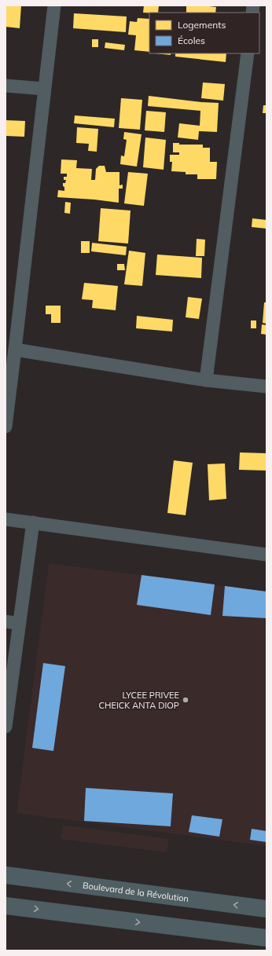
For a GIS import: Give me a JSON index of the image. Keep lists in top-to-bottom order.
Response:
{
  "streets": {
    "main road": ["Boulevard de la Révolution"]
  },
  "places": ["LYCEE PRIVEE CHEICK ANTA DIOP"],
  "legend": ["Logements", "Écoles"]
}
